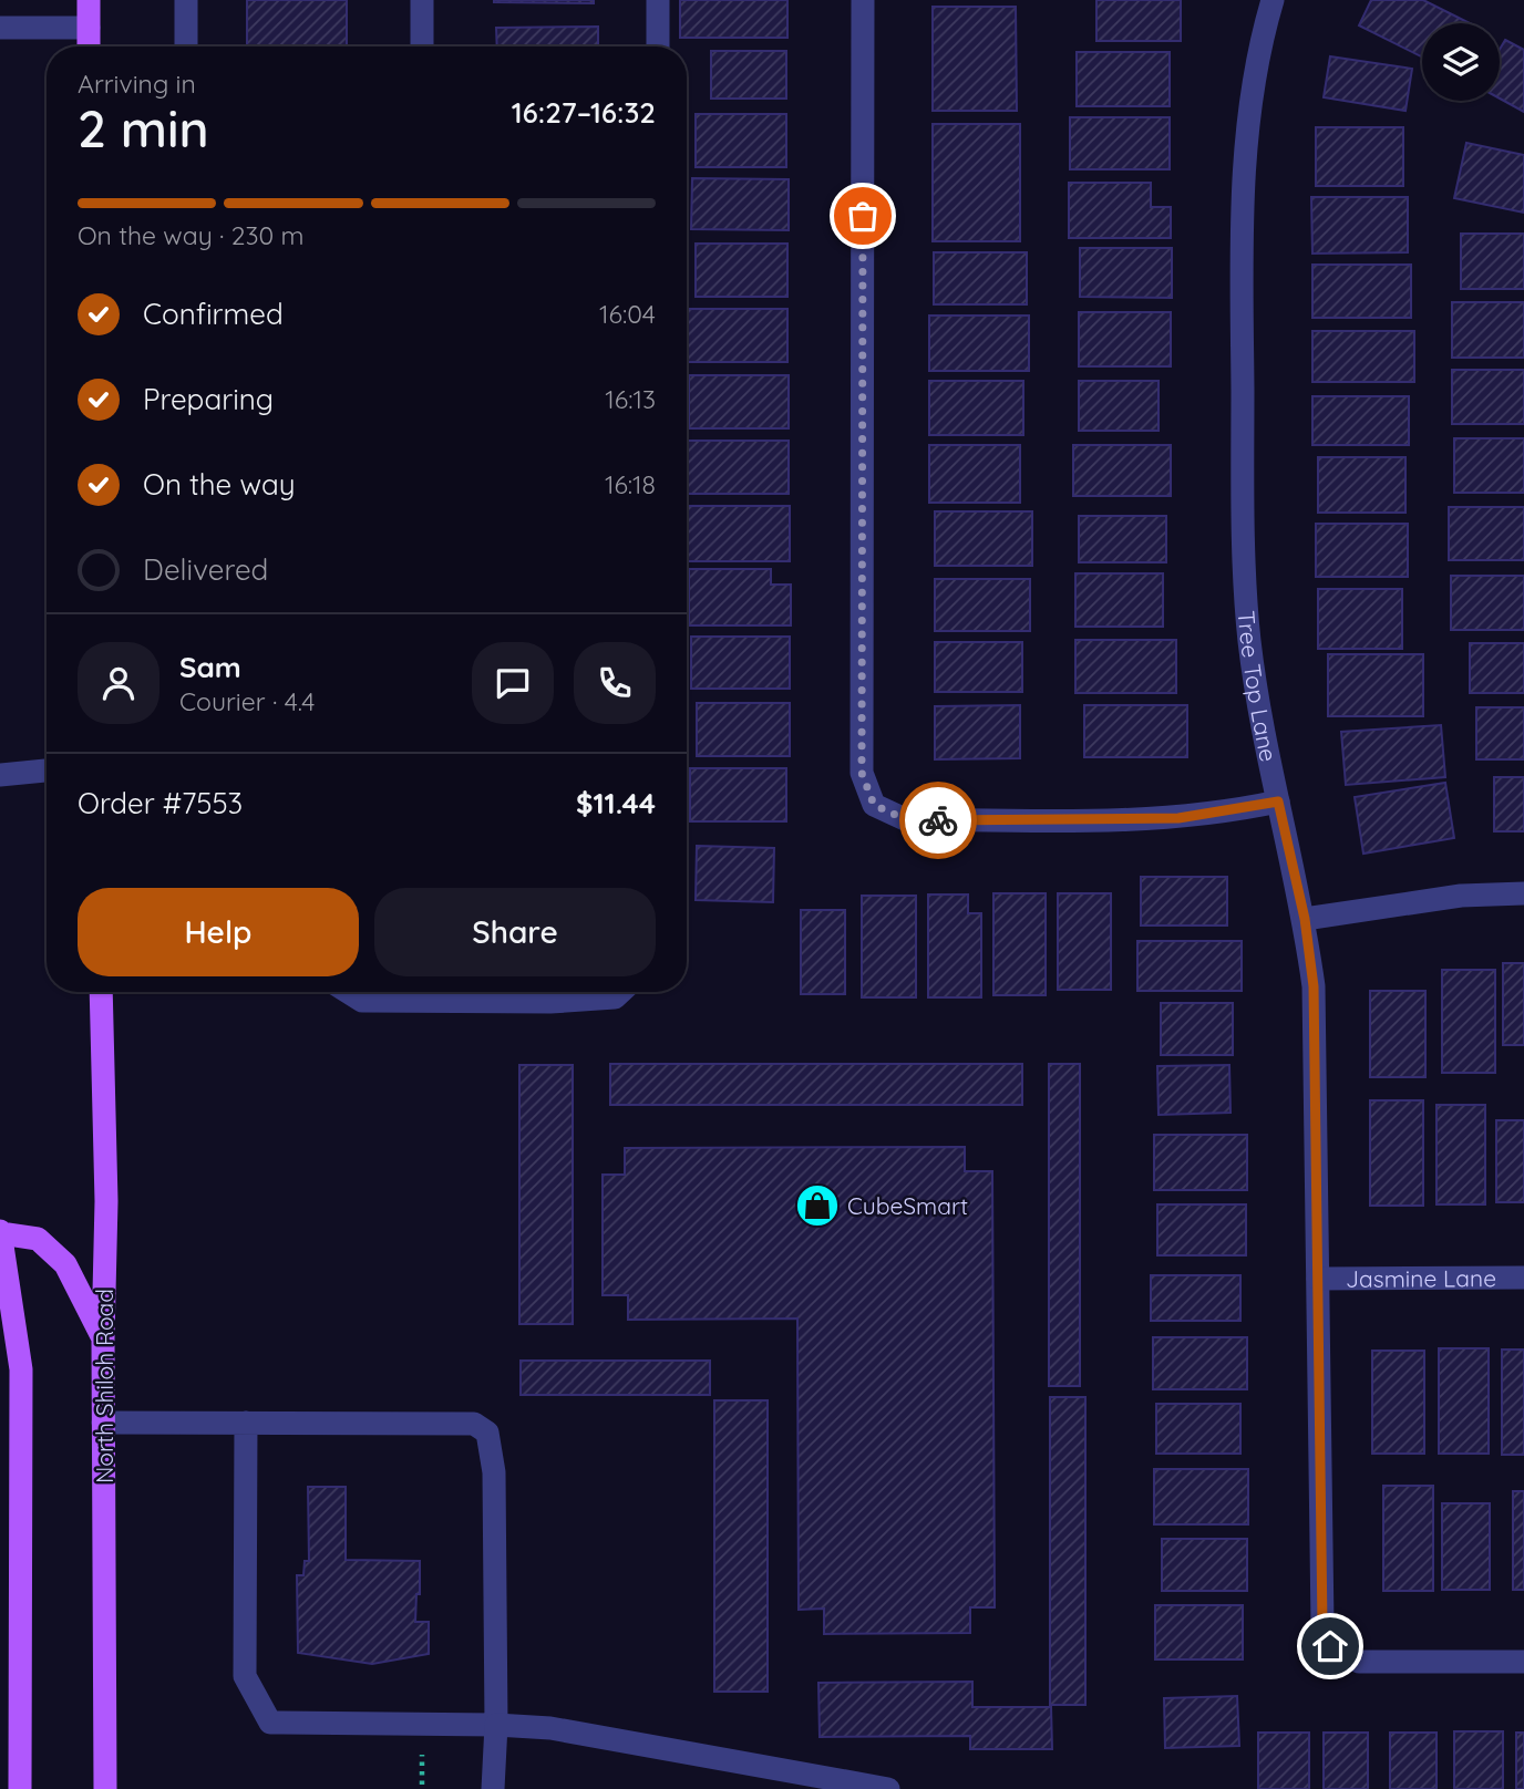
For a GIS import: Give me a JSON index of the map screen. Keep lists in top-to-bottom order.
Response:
{
  "streets": {
    "main road": ["North Shiloh Road"],
    "street": ["Tree Top Lane", "Jasmine Lane"]
  },
  "crossings": [
    ["Tree Top Lane", "Jasmine Lane"]
  ],
  "places": {
    "shop": ["CubeSmart"]
  },
  "page": {
    "heading": ["2 min", "Arriving in", "16:27–16:32"],
    "panel": [
      "Sam",
      "Courier · 4.4",
      "Order #7553",
      "$11.44"
    ],
    "bar": "On the way · 230 m",
    "list": [
      ["Confirmed", "16:04"],
      ["Preparing", "16:13"],
      ["On the way", "16:18"],
      "Delivered"
    ],
    "buttons": ["Help", "Share"]
  }
}
